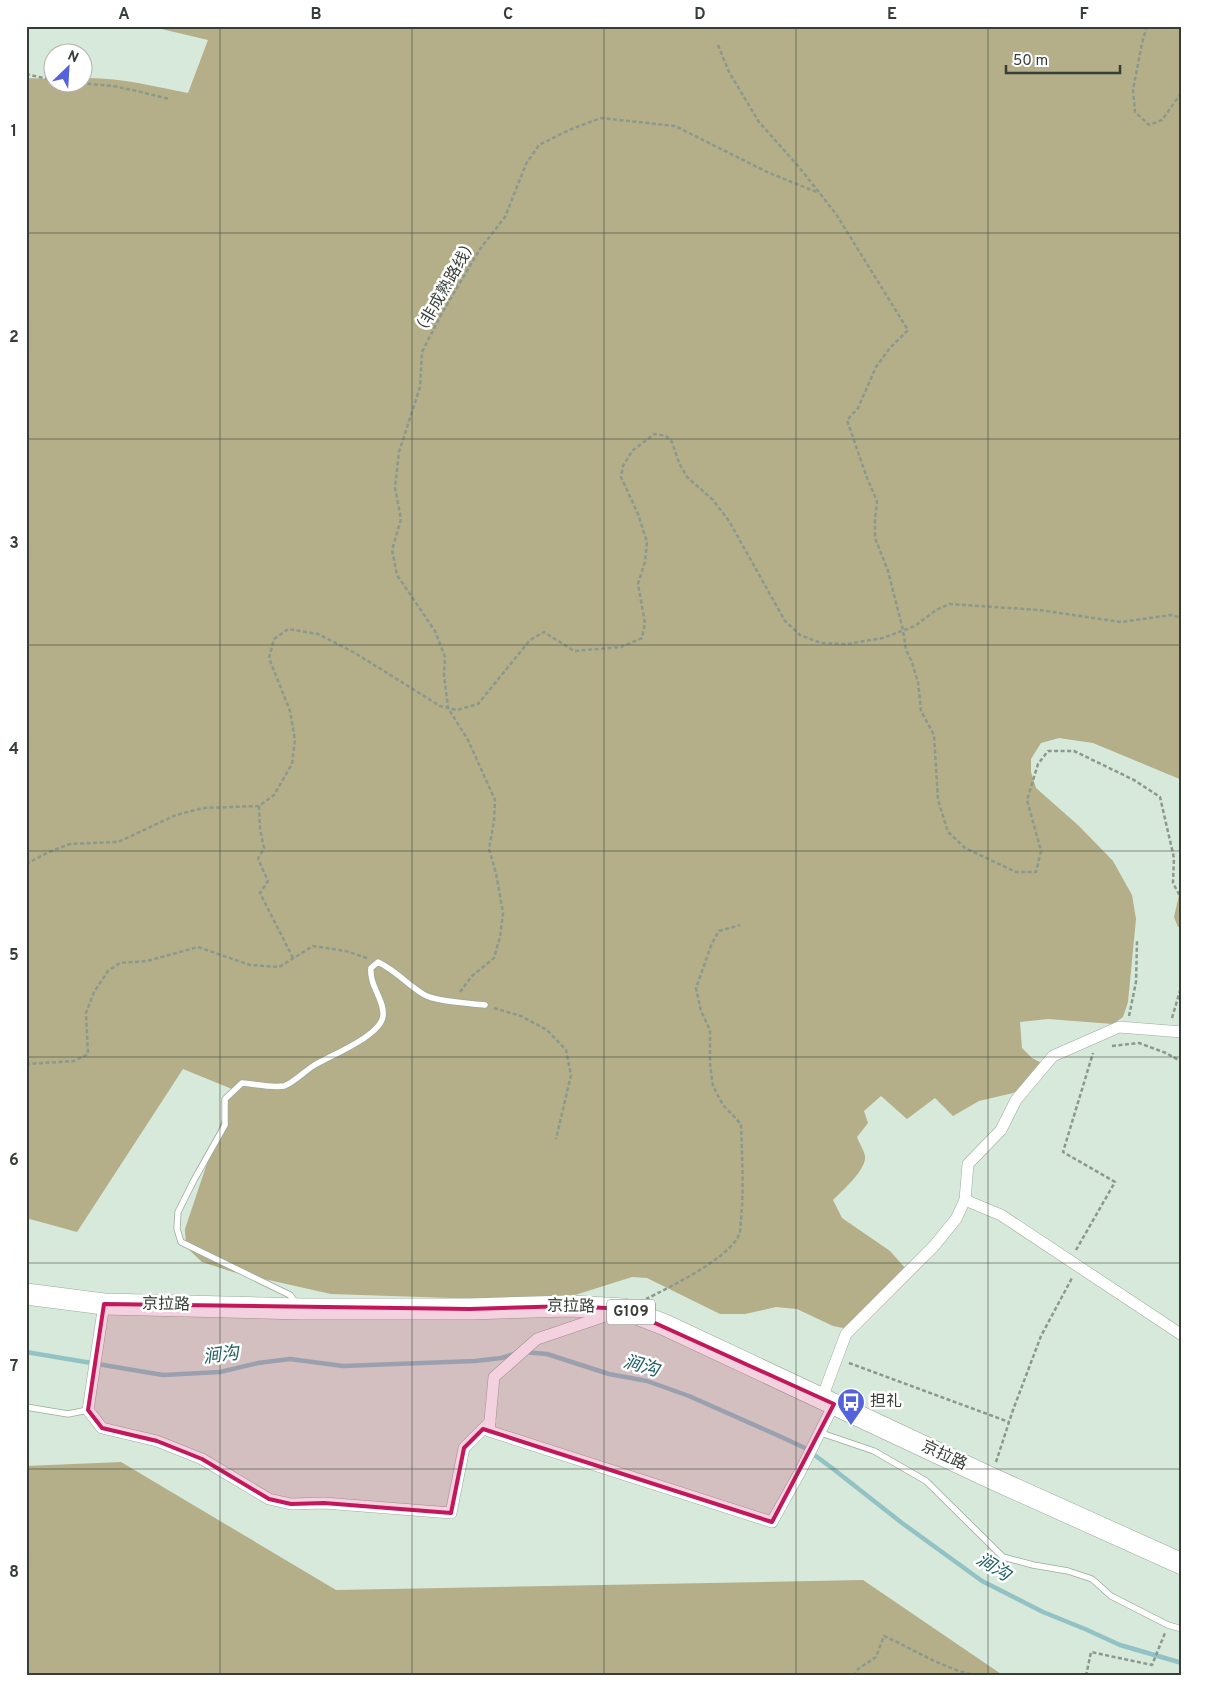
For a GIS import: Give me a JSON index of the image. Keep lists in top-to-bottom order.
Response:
{
  "streets": {
    "highway": ["京拉路", "G109"],
    "path": ["（非成熟路线）"]
  },
  "water": ["涧沟"],
  "places": {
    "bus stop": ["担礼"]
  },
  "scale_bar": "50 m",
  "north": "top right",
  "grid": {
    "columns": [
      "A",
      "B",
      "C",
      "D",
      "E",
      "F"
    ],
    "rows": [
      "1",
      "2",
      "3",
      "4",
      "5",
      "6",
      "7",
      "8"
    ]
  }
}
